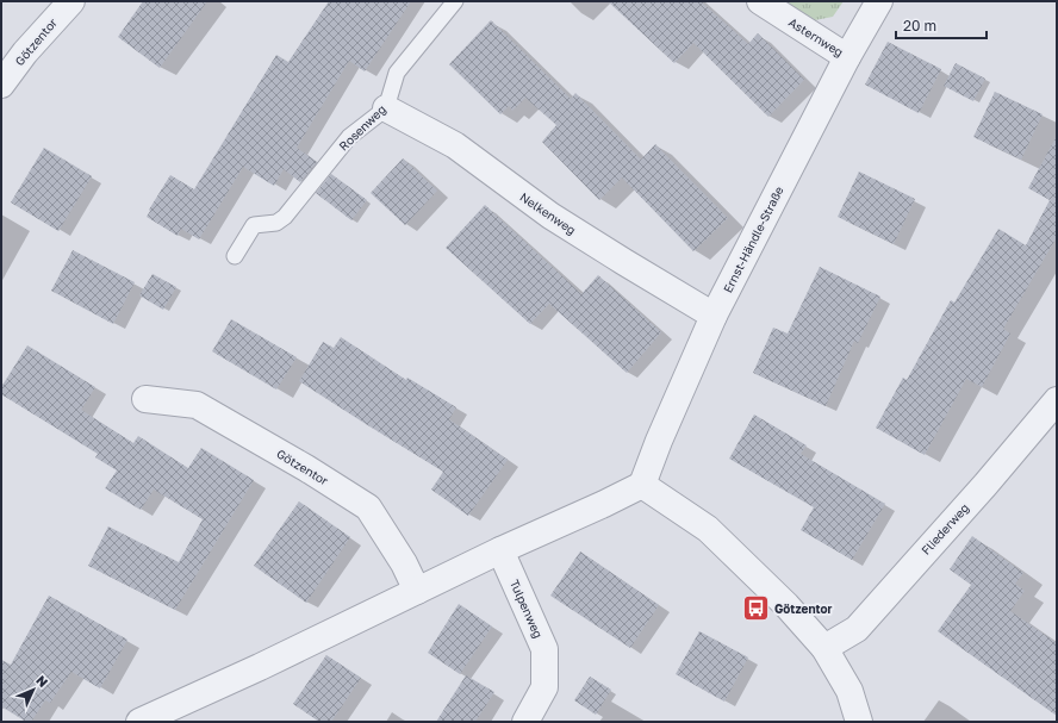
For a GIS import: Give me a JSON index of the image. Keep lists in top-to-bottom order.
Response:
{
  "streets": {
    "street": [
      "Asternweg",
      "Götzentor",
      "Nelkenweg",
      "Ernst-Händle-Straße",
      "Fliederweg",
      "Tulpenweg"
    ],
    "lane": ["Rosenweg"]
  },
  "crossings": [
    ["Asternweg", "Ernst-Händle-Straße"],
    ["Rosenweg", "Nelkenweg"],
    ["Nelkenweg", "Ernst-Händle-Straße"]
  ],
  "places": {
    "bus stop": ["Götzentor"]
  },
  "scale_bar": "20 m",
  "north": "top right"
}
